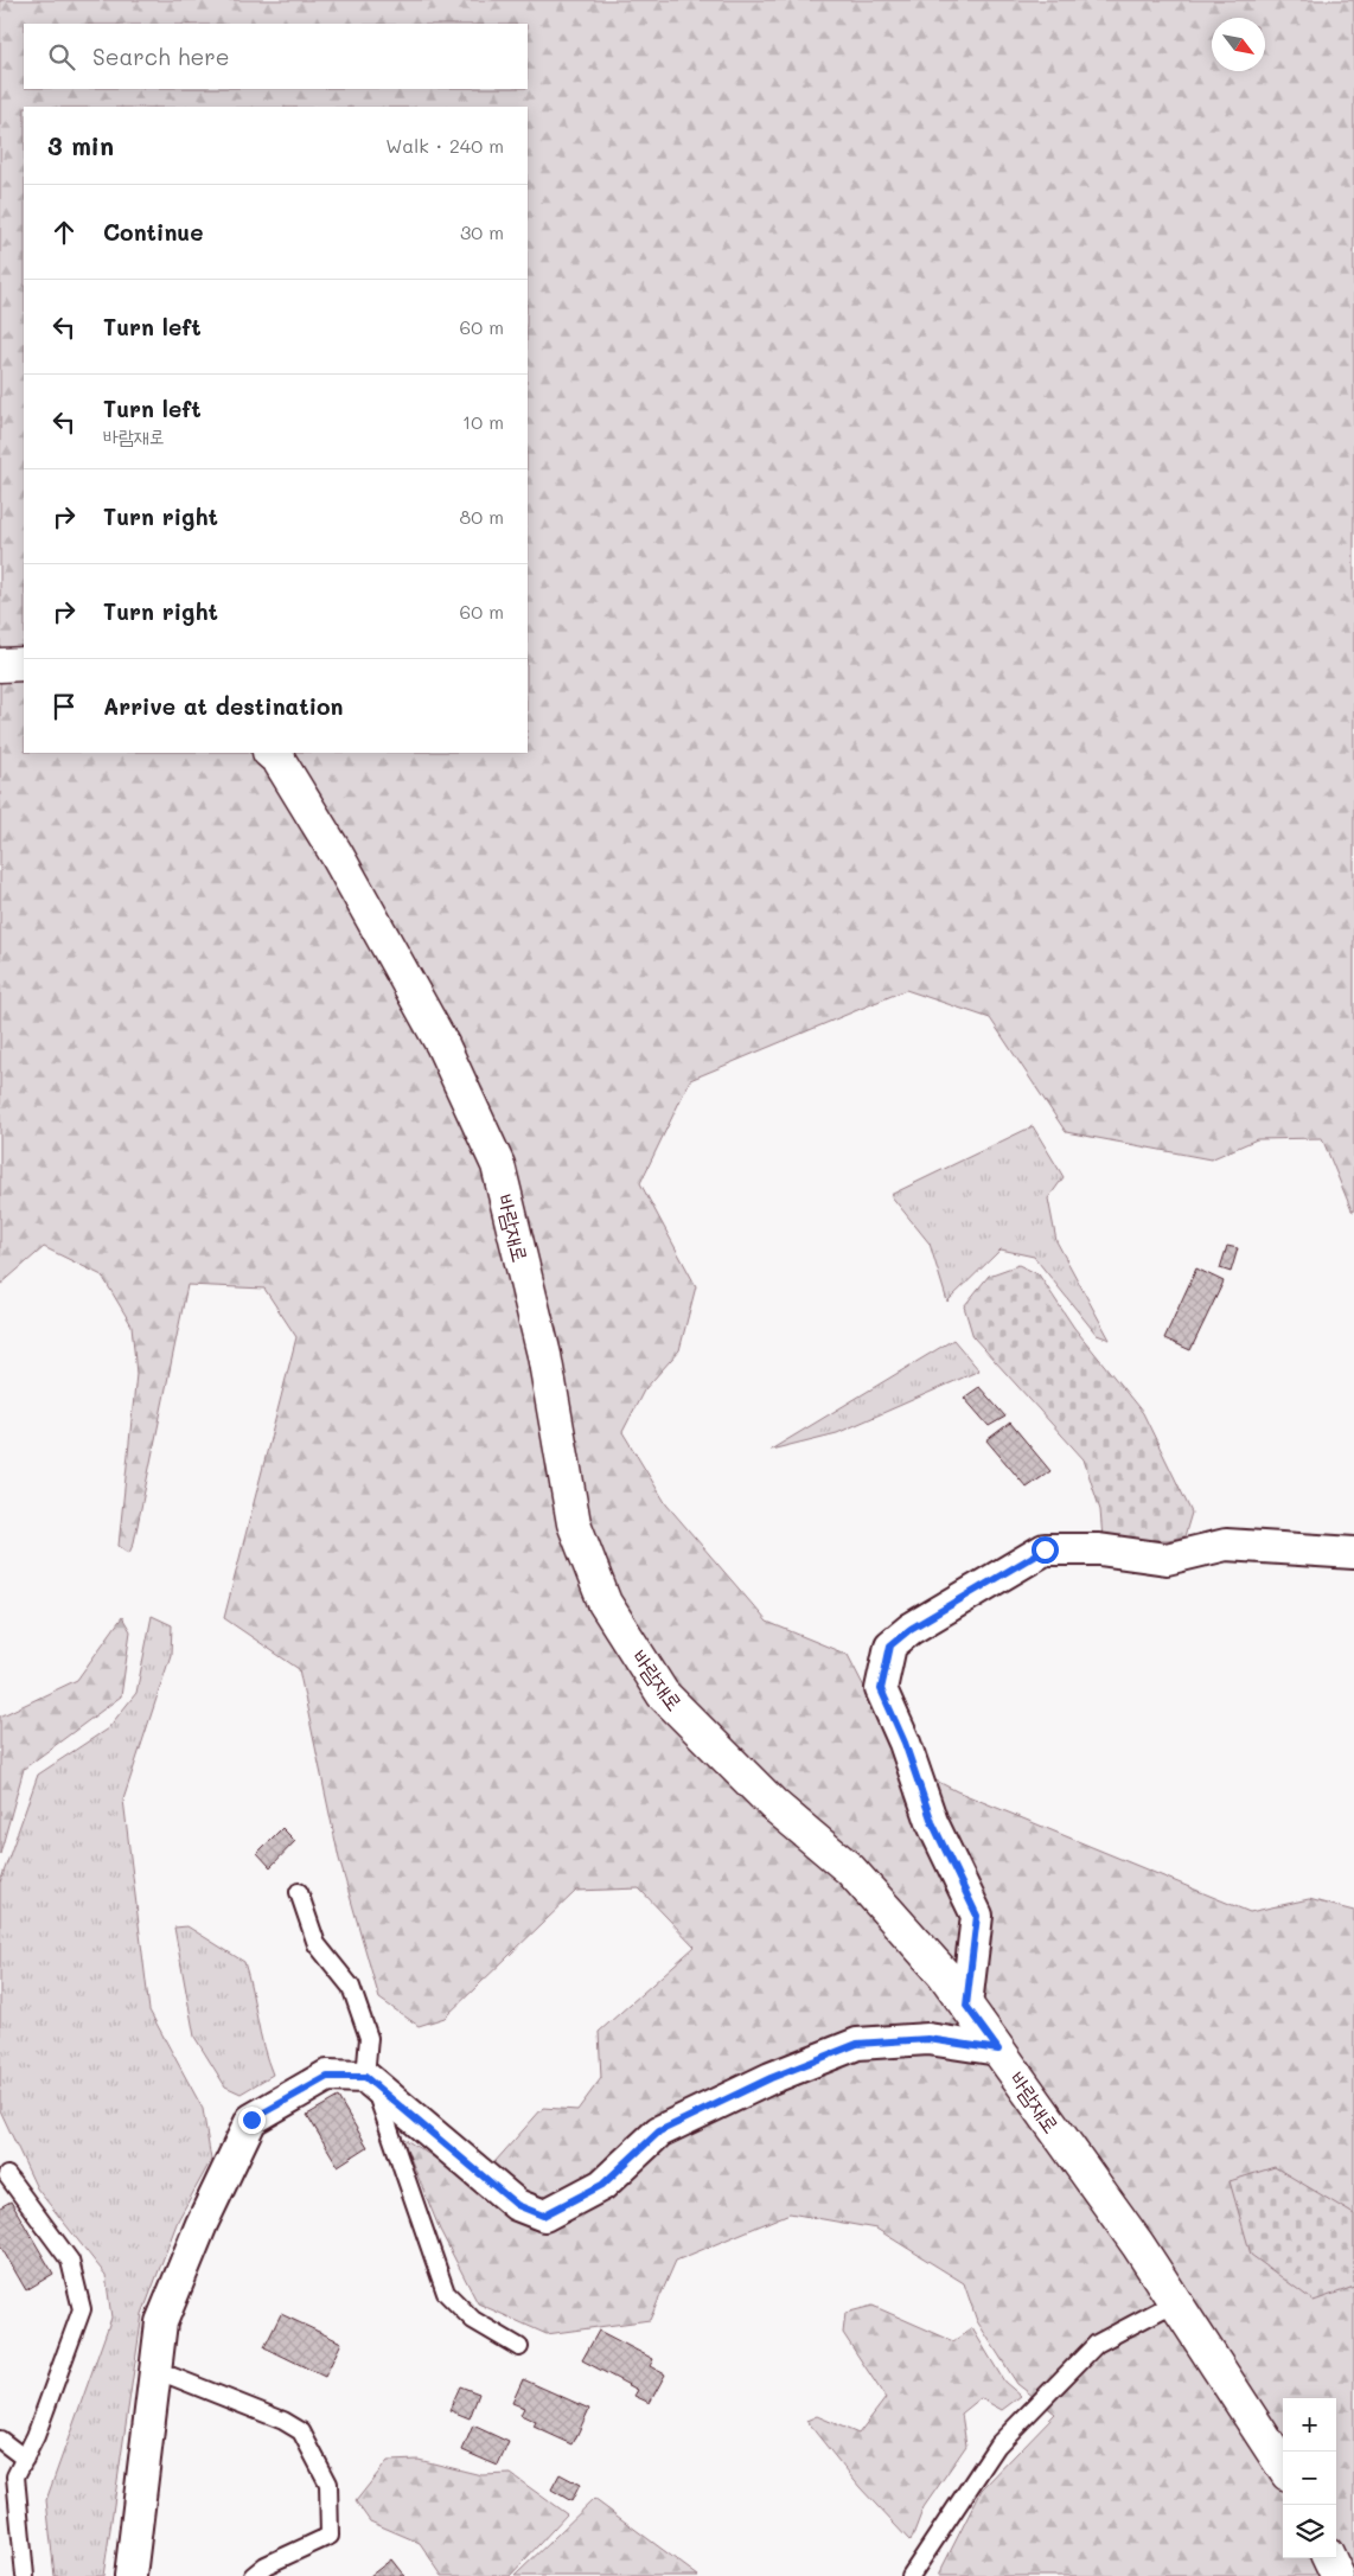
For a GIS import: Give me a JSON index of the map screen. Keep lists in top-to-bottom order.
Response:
{
  "streets": {
    "street": ["바람재로"]
  },
  "north": "bottom right",
  "page": {
    "search": "Search here",
    "heading": ["3 min", "Walk · 240 m"],
    "list": [
      ["Continue", "30 m"],
      ["Turn left", "60 m"],
      ["Turn left", "바람재로", "10 m"],
      ["Turn right", "80 m"],
      ["Turn right", "60 m"],
      "Arrive at destination"
    ],
    "map_buttons": ["+", "−"]
  }
}
